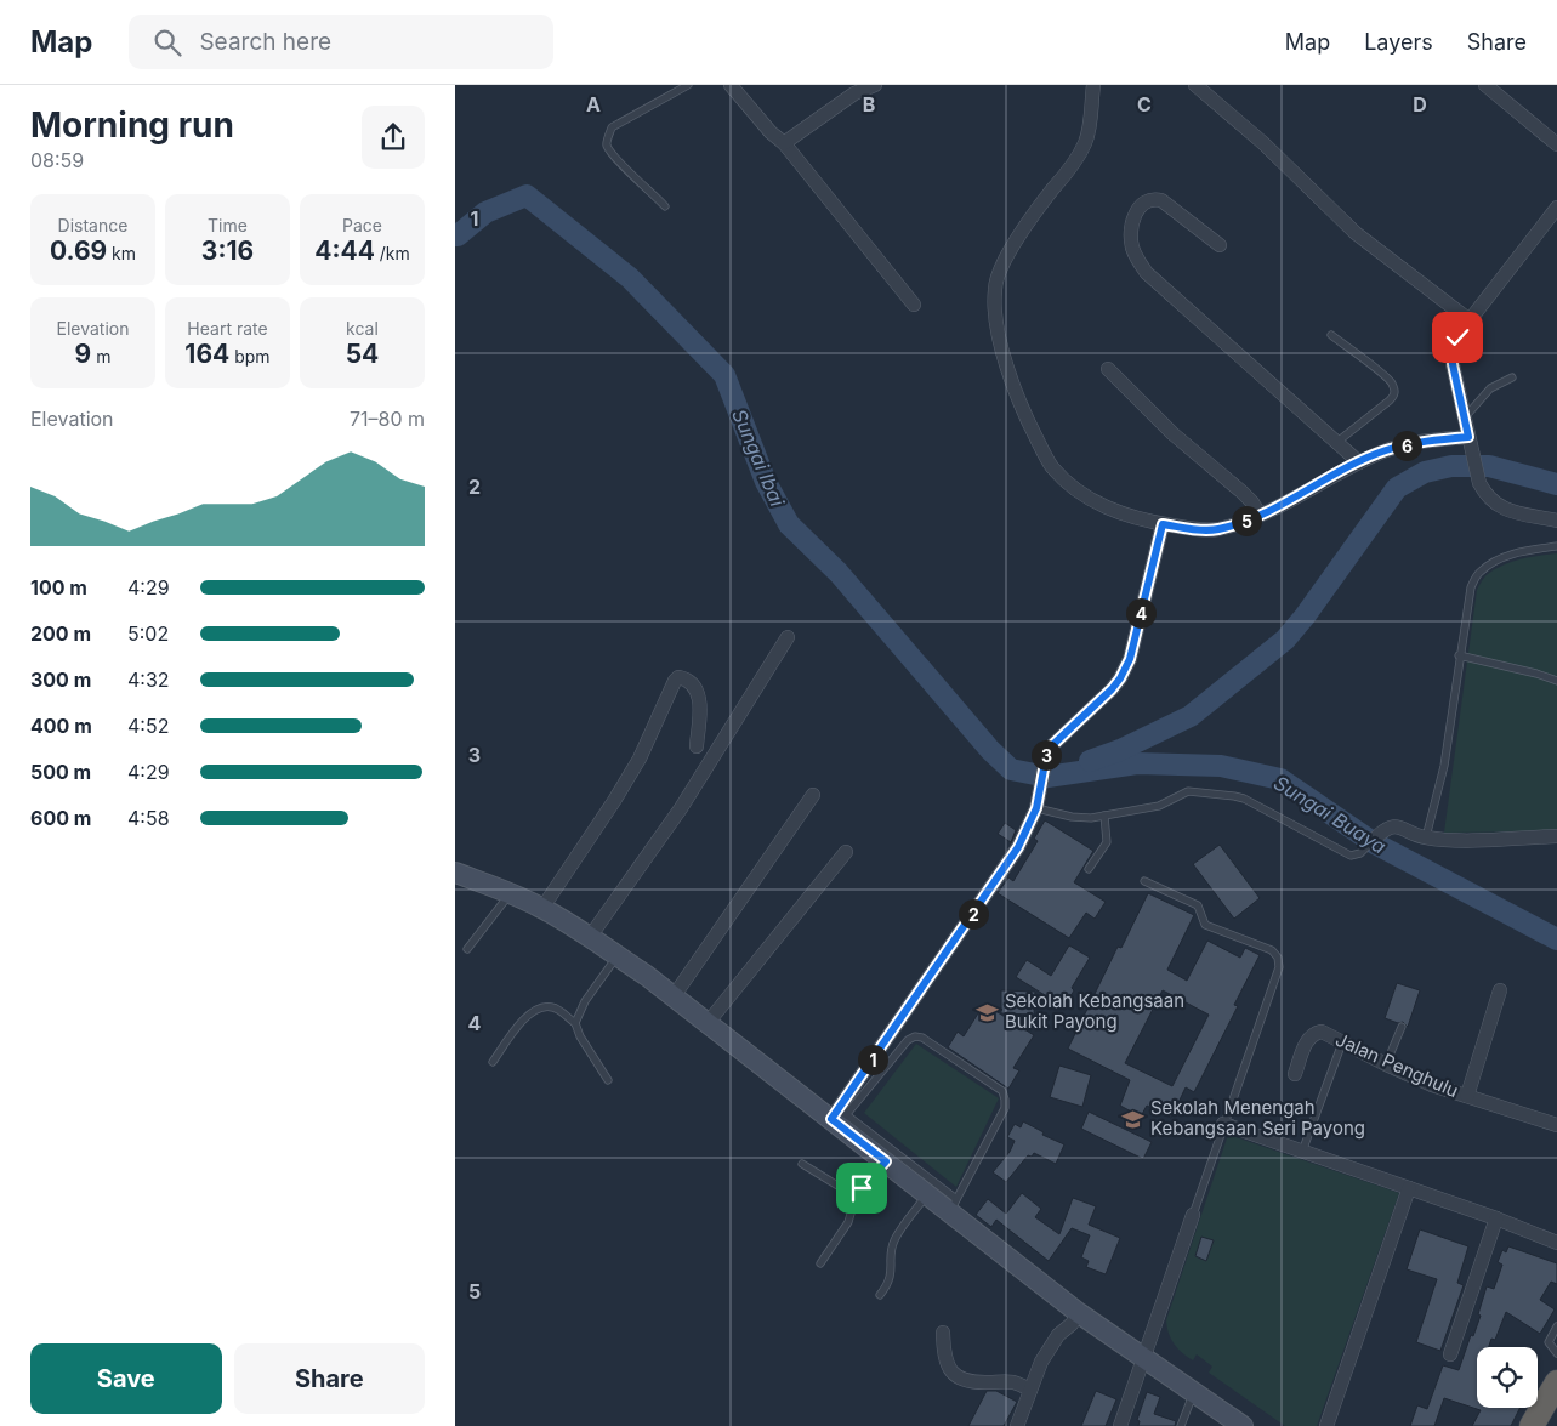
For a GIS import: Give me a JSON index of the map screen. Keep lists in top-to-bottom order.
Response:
{
  "streets": {
    "street": ["Jalan Penghulu"]
  },
  "water": ["Sungai Ibai", "Sungai Buaya"],
  "places": {
    "school or university": ["Sekolah Kebangsaan Bukit Payong", "Sekolah Menengah Kebangsaan Seri Payong"]
  },
  "page": {
    "header": "Map",
    "search": "Search here",
    "nav": ["Map", "Layers", "Share"],
    "heading": ["Morning run", "08:59"],
    "stats": [
      ["Distance", "0.69 km"],
      ["Time", "3:16"],
      ["Pace", "4:44 /km"],
      ["Elevation", "9 m"],
      ["Heart rate", "164 bpm"],
      ["kcal", "54"]
    ],
    "chart": ["Elevation", "71–80 m"],
    "pins": [
      "6",
      "5",
      "4",
      "3",
      "2",
      "1"
    ],
    "list": [
      {
        "name": "100 m",
        "note": "4:29"
      },
      {
        "name": "200 m",
        "note": "5:02"
      },
      {
        "name": "300 m",
        "note": "4:32"
      },
      {
        "name": "400 m",
        "note": "4:52"
      },
      {
        "name": "500 m",
        "note": "4:29"
      },
      {
        "name": "600 m",
        "note": "4:58"
      }
    ],
    "buttons": ["Save", "Share"]
  },
  "grid": {
    "columns": [
      "A",
      "B",
      "C",
      "D"
    ],
    "rows": [
      "1",
      "2",
      "3",
      "4",
      "5"
    ]
  }
}
